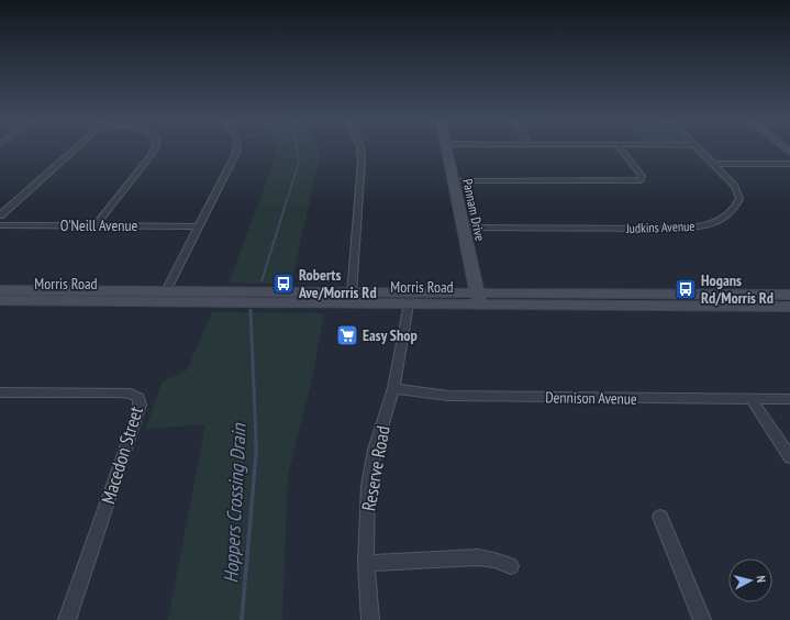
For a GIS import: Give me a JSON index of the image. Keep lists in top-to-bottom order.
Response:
{
  "streets": {
    "street": [
      "Pannam Drive",
      "O'Neill Avenue",
      "Judkins Avenue",
      "Morris Road",
      "Dennison Avenue",
      "Macedon Street",
      "Reserve Road"
    ]
  },
  "crossings": [
    ["Pannam Drive", "Judkins Avenue"],
    ["Pannam Drive", "Morris Road"],
    ["Morris Road", "Reserve Road"],
    ["Dennison Avenue", "Reserve Road"]
  ],
  "water": ["Hoppers Crossing Drain"],
  "places": {
    "bus stop": ["Roberts Ave/Morris Rd", "Hogans Rd/Morris Rd"],
    "supermarket": ["Easy Shop"]
  },
  "north": "right"
}
